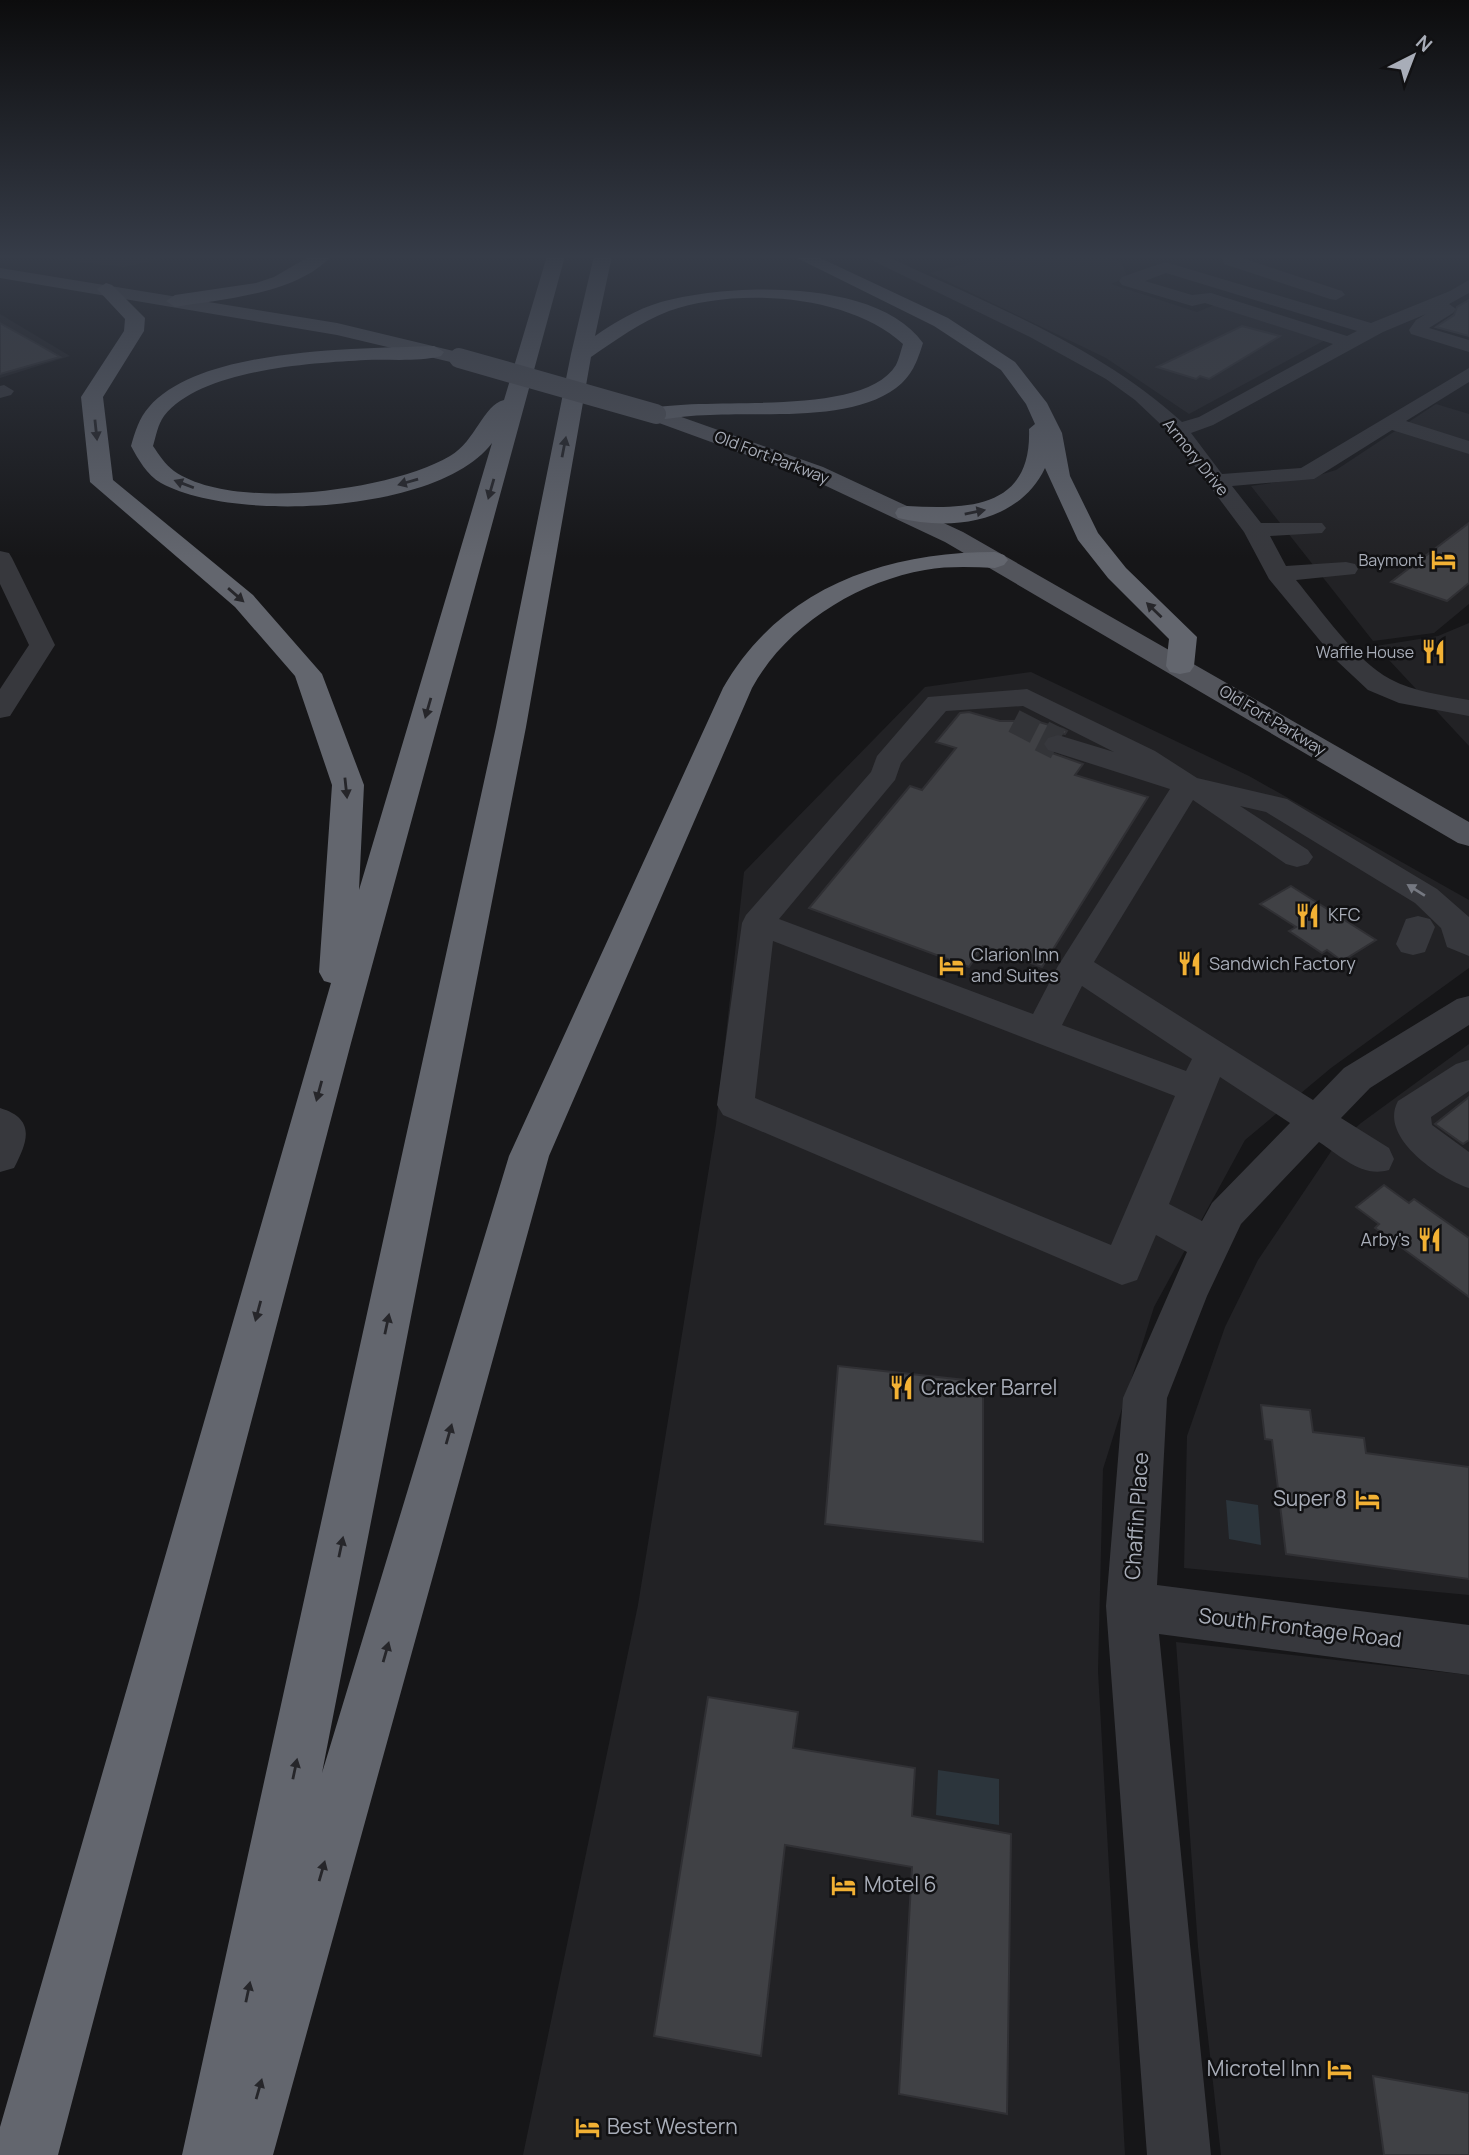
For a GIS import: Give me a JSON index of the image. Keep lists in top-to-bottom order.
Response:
{
  "streets": {
    "main road": ["Old Fort Parkway"],
    "street": ["Armory Drive", "Chaffin Place", "South Frontage Road"]
  },
  "crossings": [
    ["Chaffin Place", "South Frontage Road"]
  ],
  "places": {
    "hotel": [
      "Baymont",
      "Clarion Inn and Suites",
      "Super 8",
      "Motel 6",
      "Microtel Inn",
      "Best Western"
    ],
    "restaurant": [
      "Waffle House",
      "KFC",
      "Sandwich Factory",
      "Arby's",
      "Cracker Barrel"
    ]
  },
  "north": "top right"
}
